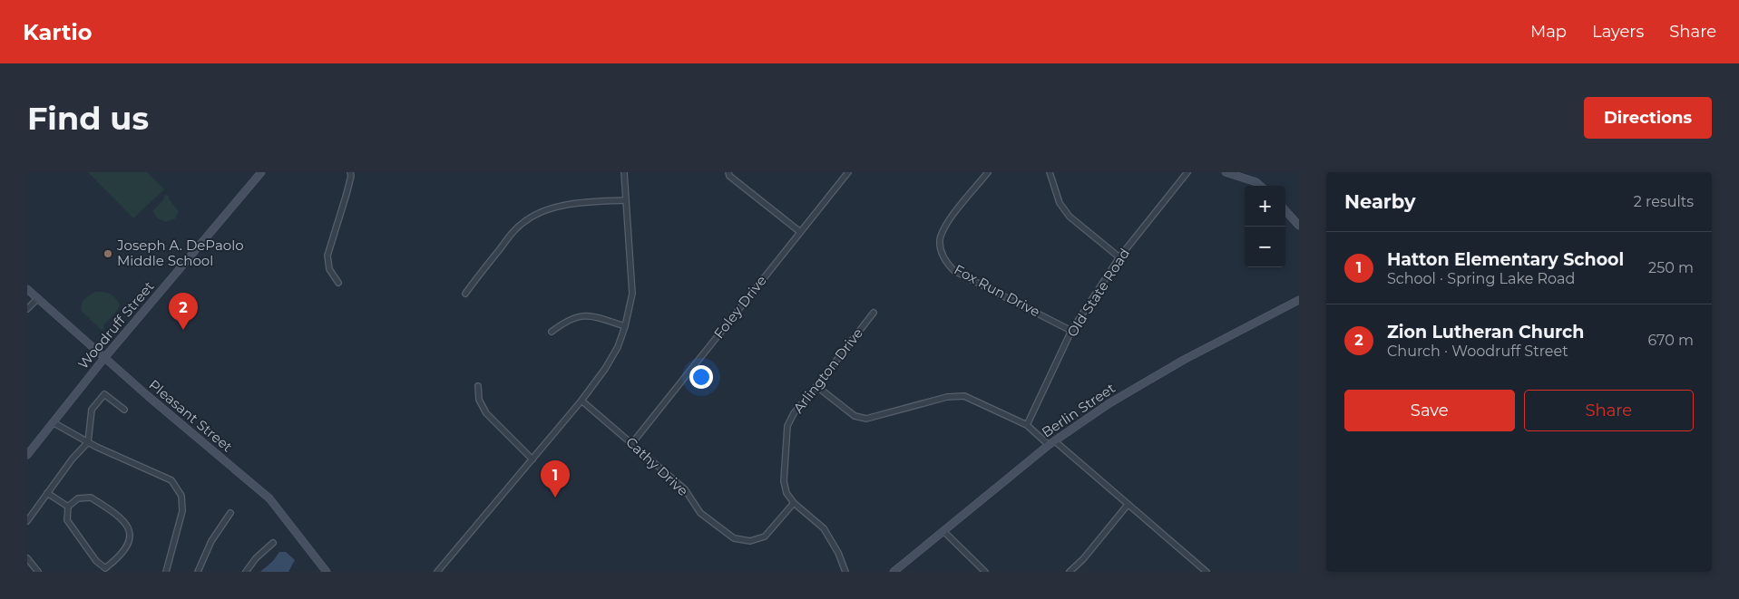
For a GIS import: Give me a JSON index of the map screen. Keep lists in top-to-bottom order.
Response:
{
  "streets": {
    "street": [
      "Fox Run Drive",
      "Old State Road",
      "Foley Drive",
      "Woodruff Street",
      "Arlington Drive",
      "Berlin Street",
      "Pleasant Street",
      "Cathy Drive"
    ]
  },
  "crossings": [
    ["Fox Run Drive", "Old State Road"],
    ["Foley Drive", "Cathy Drive"],
    ["Woodruff Street", "Pleasant Street"],
    ["Arlington Drive", "Cathy Drive"]
  ],
  "places": ["Joseph A. DePaolo Middle School"],
  "page": {
    "header": "Kartio",
    "nav": ["Map", "Layers", "Share"],
    "buttons": [
      "Directions",
      ["Save", "Share"]
    ],
    "title": "Find us",
    "heading": ["Nearby", "2 results"],
    "map_buttons": ["+", "−"],
    "list": [
      {
        "mark": "1",
        "name": "Hatton Elementary School",
        "note": "School · Spring Lake Road",
        "value": "250 m"
      },
      {
        "mark": "2",
        "name": "Zion Lutheran Church",
        "note": "Church · Woodruff Street",
        "value": "670 m"
      }
    ],
    "pins": ["2", "1"]
  }
}
